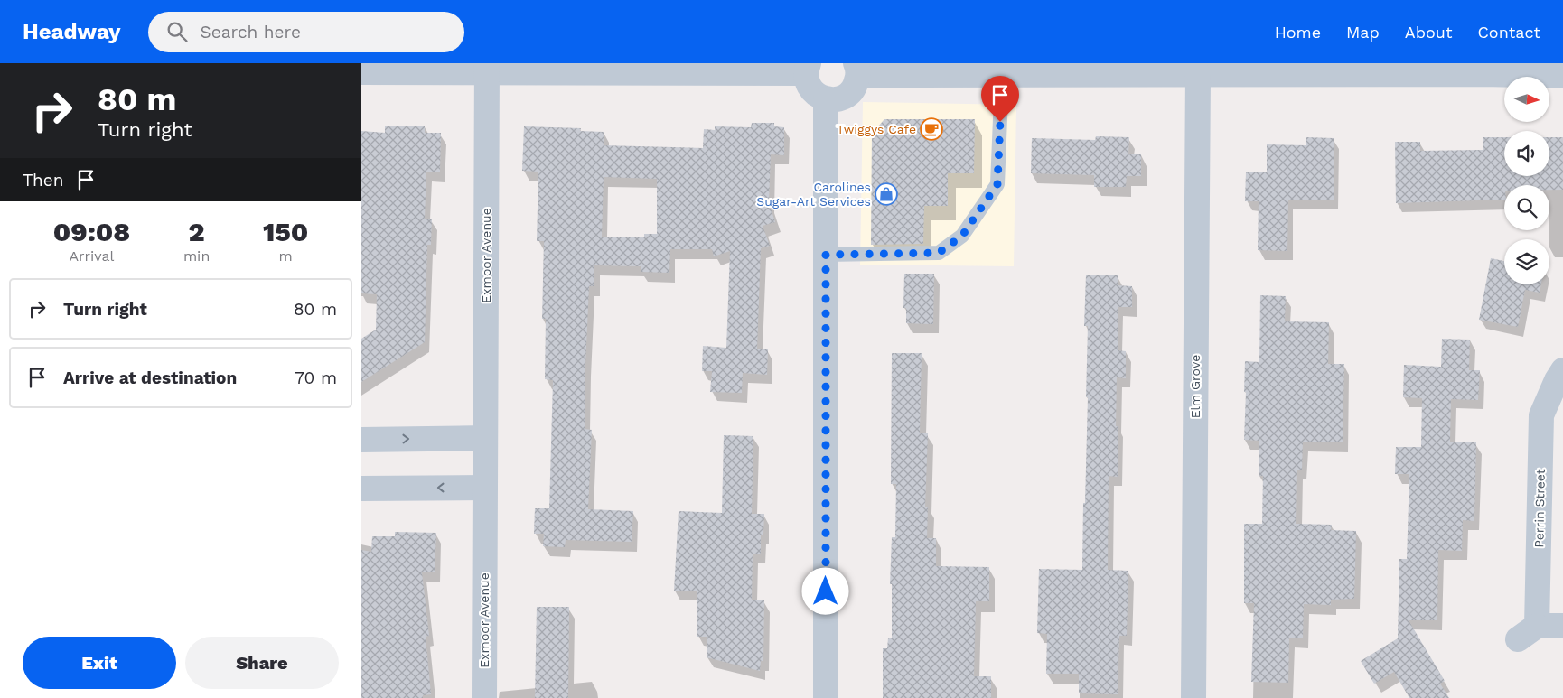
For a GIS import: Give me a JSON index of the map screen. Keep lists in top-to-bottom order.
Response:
{
  "streets": {
    "street": ["Exmoor Avenue", "Elm Grove", "Perrin Street"]
  },
  "places": {
    "cafe": ["Twiggys Cafe"],
    "shop": ["Carolines Sugar-Art Services"]
  },
  "north": "right",
  "page": {
    "header": "Headway",
    "search": "Search here",
    "nav": [
      "Home",
      "Map",
      "About",
      "Contact"
    ],
    "turn": ["80 m", "Turn right"],
    "then": "Then",
    "eta": [
      "09:08",
      "Arrival",
      "2",
      "min",
      "150",
      "m"
    ],
    "list": [
      {
        "name": "Turn right",
        "value": "80 m"
      },
      {
        "name": "Arrive at destination",
        "value": "70 m"
      }
    ],
    "buttons": ["Exit", "Share"]
  }
}
